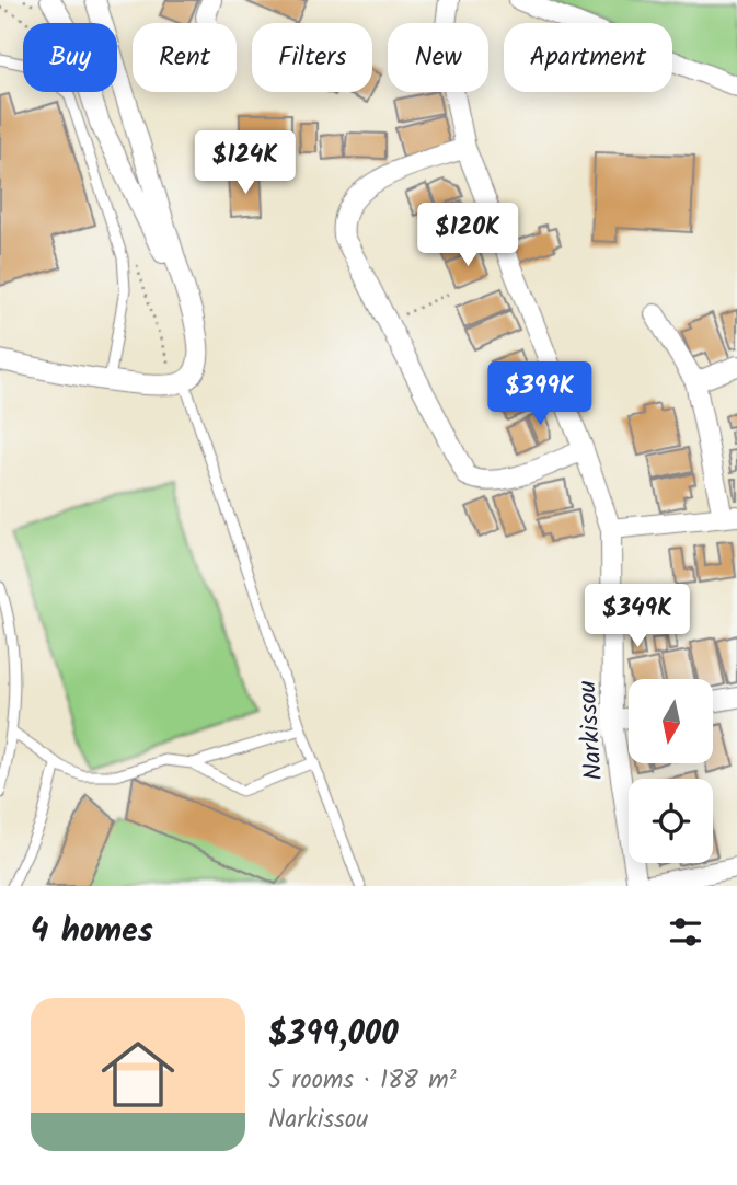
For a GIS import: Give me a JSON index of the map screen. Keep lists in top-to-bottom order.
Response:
{
  "streets": {
    "street": ["Narkissou"]
  },
  "north": "bottom",
  "page": {
    "chip": [
      "Buy",
      "Rent",
      "Filters",
      "New",
      "Apartment"
    ],
    "price": [
      "$124K",
      "$120K",
      "$399K",
      "$349K"
    ],
    "heading": "4 homes",
    "list": [
      {
        "name": "$399,000",
        "note": "5 rooms · 188 m² · Narkissou"
      }
    ]
  }
}
